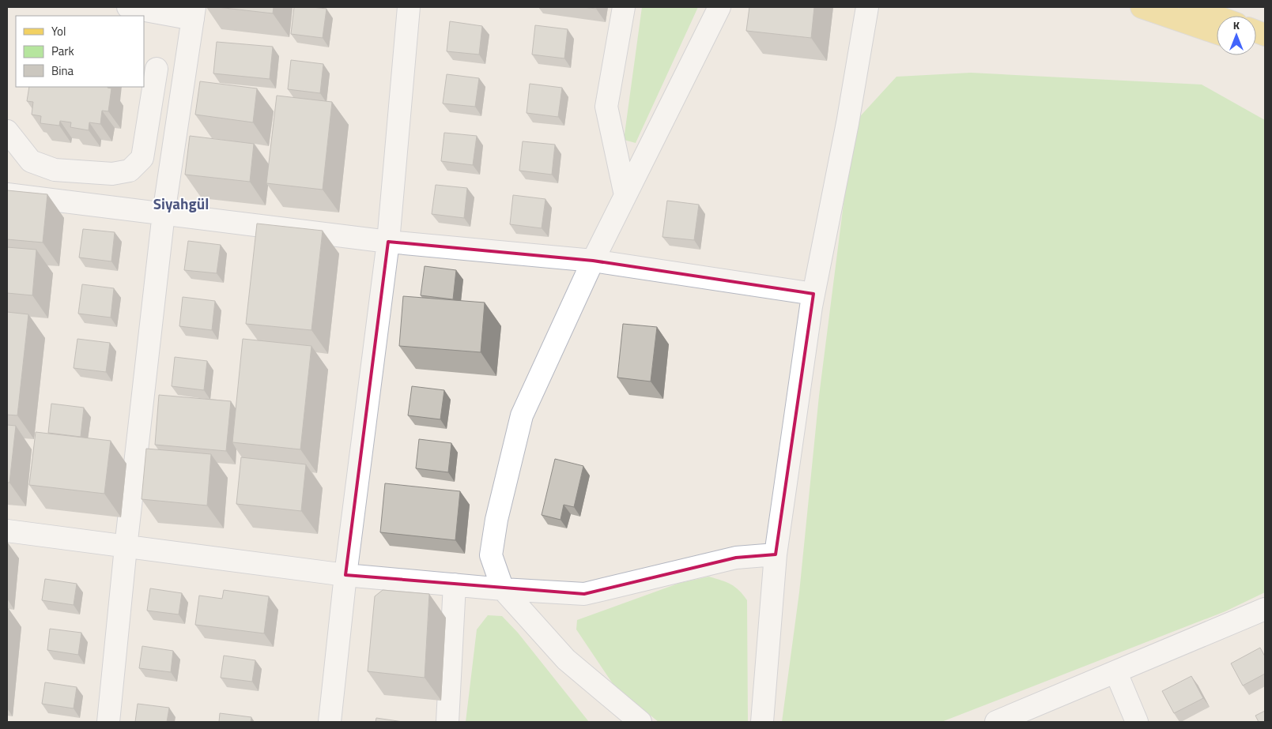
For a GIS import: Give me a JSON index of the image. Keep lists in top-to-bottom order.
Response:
{
  "districts": ["Siyahgül"],
  "legend": ["Yol", "Park", "Bina"],
  "north": "top"
}
